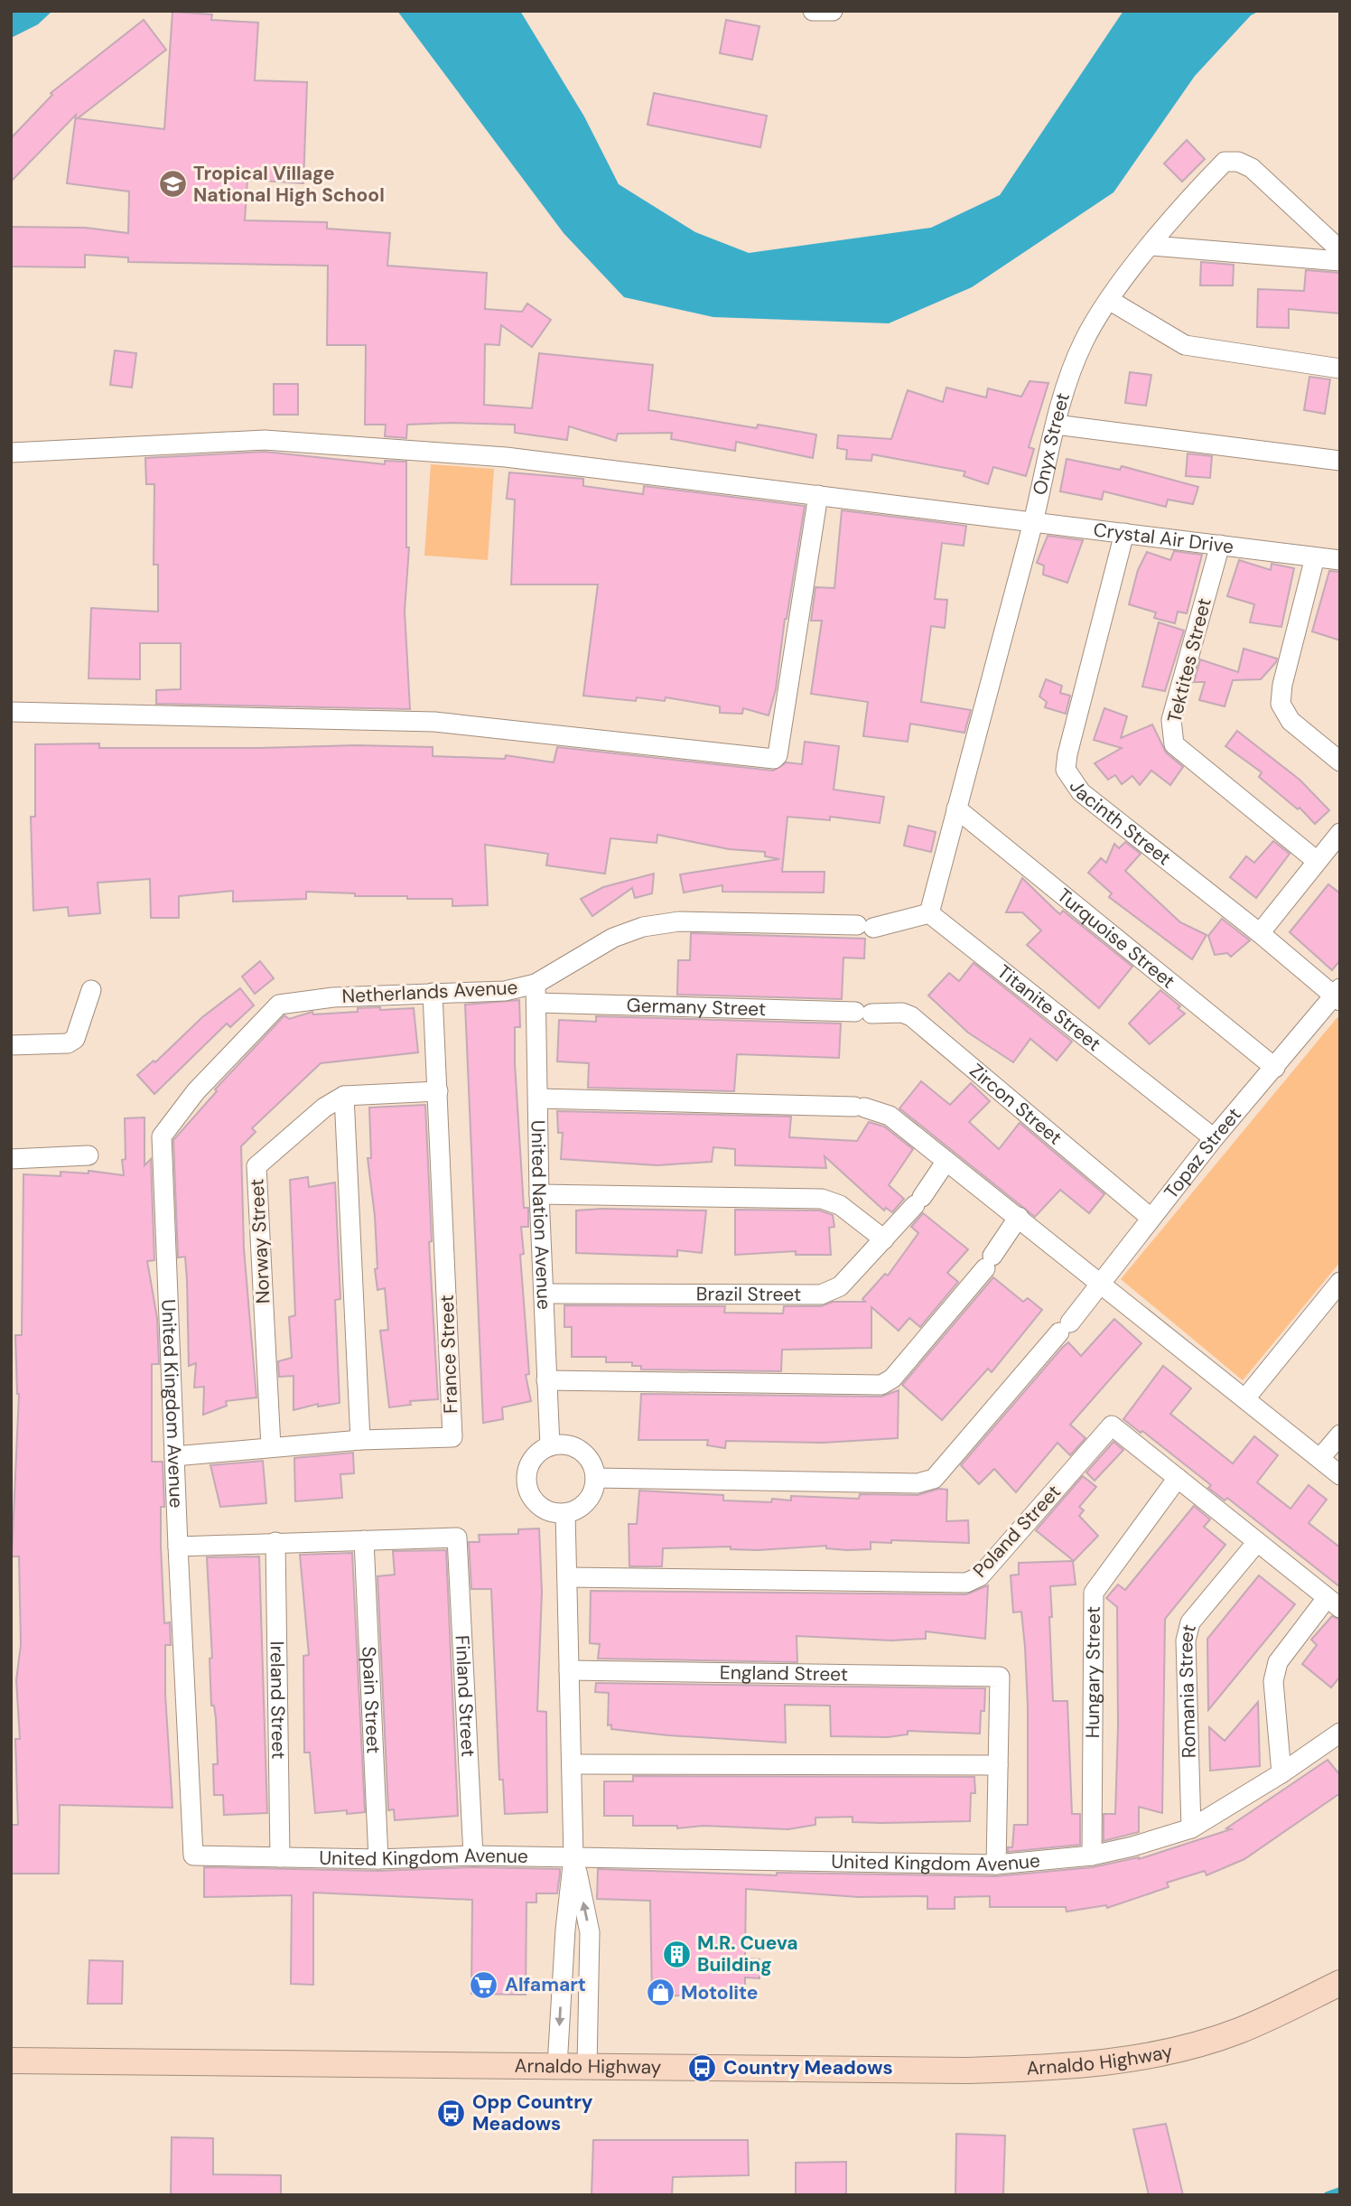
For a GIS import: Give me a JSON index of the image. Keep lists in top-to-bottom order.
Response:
{
  "streets": {
    "main road": ["Arnaldo Highway"],
    "street": [
      "Onyx Street",
      "Crystal Air Drive",
      "Tektites Street",
      "Jacinth Street",
      "Turquoise Street",
      "Netherlands Avenue",
      "Germany Street",
      "Titanite Street",
      "Zircon Street",
      "Topaz Street",
      "United Nation Avenue",
      "Norway Street",
      "Brazil Street",
      "France Street",
      "United Kingdom Avenue",
      "Poland Street",
      "Hungary Street",
      "England Street",
      "Romania Street",
      "Finland Street",
      "Spain Street",
      "Ireland Street"
    ]
  },
  "crossings": [
    ["Onyx Street", "Crystal Air Drive"],
    ["Onyx Street", "Turquoise Street"],
    ["Onyx Street", "Netherlands Avenue"],
    ["Onyx Street", "Titanite Street"],
    ["Crystal Air Drive", "Tektites Street"],
    ["Crystal Air Drive", "Jacinth Street"],
    ["Jacinth Street", "Topaz Street"],
    ["Turquoise Street", "Topaz Street"],
    ["Netherlands Avenue", "Germany Street"],
    ["Netherlands Avenue", "Titanite Street"],
    ["Netherlands Avenue", "United Nation Avenue"],
    ["Netherlands Avenue", "France Street"],
    ["Netherlands Avenue", "United Kingdom Avenue"],
    ["Germany Street", "Zircon Street"],
    ["Germany Street", "United Nation Avenue"],
    ["Titanite Street", "Topaz Street"],
    ["Zircon Street", "Topaz Street"],
    ["Topaz Street", "United Nation Avenue"],
    ["United Nation Avenue", "Brazil Street"],
    ["Norway Street", "France Street"],
    ["France Street", "United Kingdom Avenue"],
    ["United Kingdom Avenue", "Hungary Street"],
    ["United Kingdom Avenue", "Romania Street"],
    ["United Kingdom Avenue", "Finland Street"],
    ["United Kingdom Avenue", "Spain Street"],
    ["United Kingdom Avenue", "Ireland Street"],
    ["Poland Street", "Hungary Street"],
    ["Poland Street", "Romania Street"],
    ["Finland Street", "Spain Street"]
  ],
  "places": {
    "school or university": ["Tropical Village National High School"],
    "building": ["M.R. Cueva Building"],
    "supermarket": ["Alfamart"],
    "shop": ["Motolite"],
    "bus stop": ["Country Meadows", "Opp Country Meadows"]
  }
}
